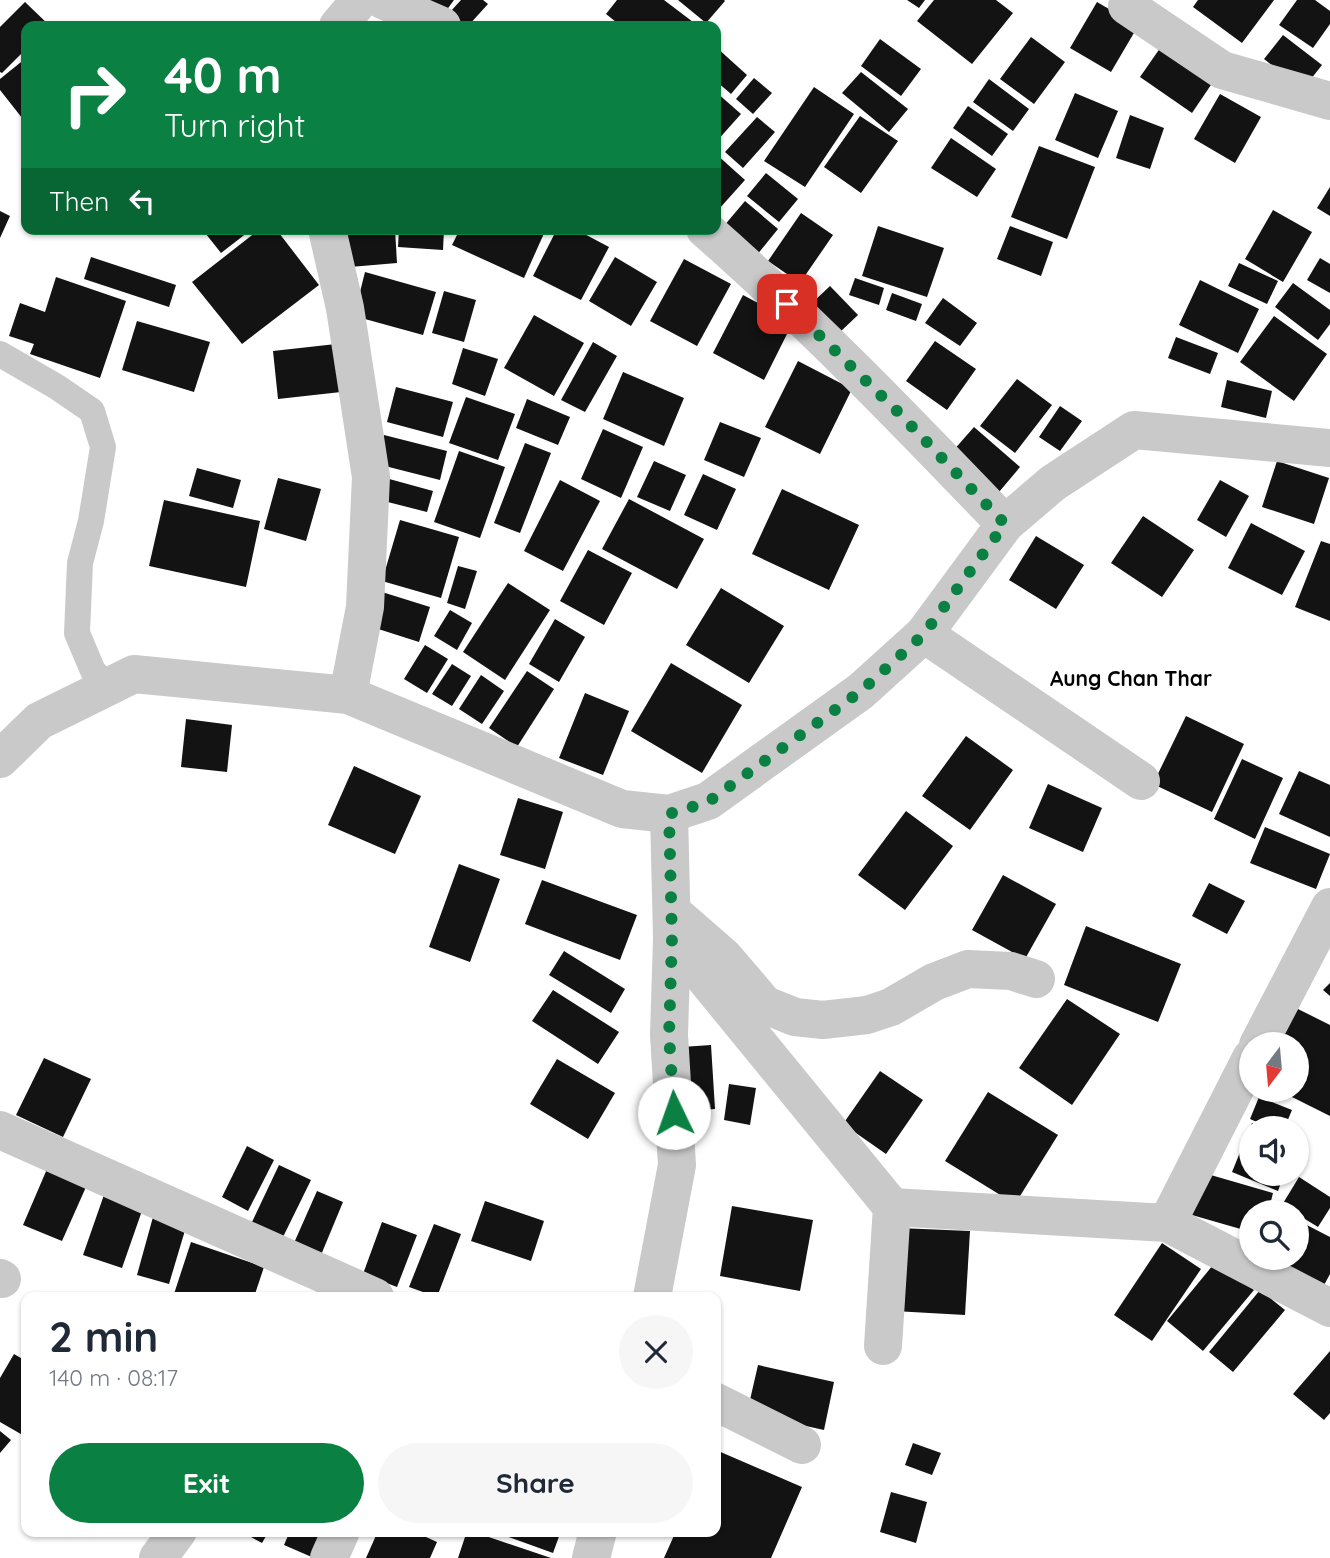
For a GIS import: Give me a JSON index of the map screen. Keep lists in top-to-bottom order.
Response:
{
  "districts": ["Aung Chan Thar"],
  "north": "bottom",
  "page": {
    "turn": ["40 m", "Turn right"],
    "then": "Then",
    "heading": ["2 min", "140 m · 08:17"],
    "buttons": ["Exit", "Share"]
  }
}
